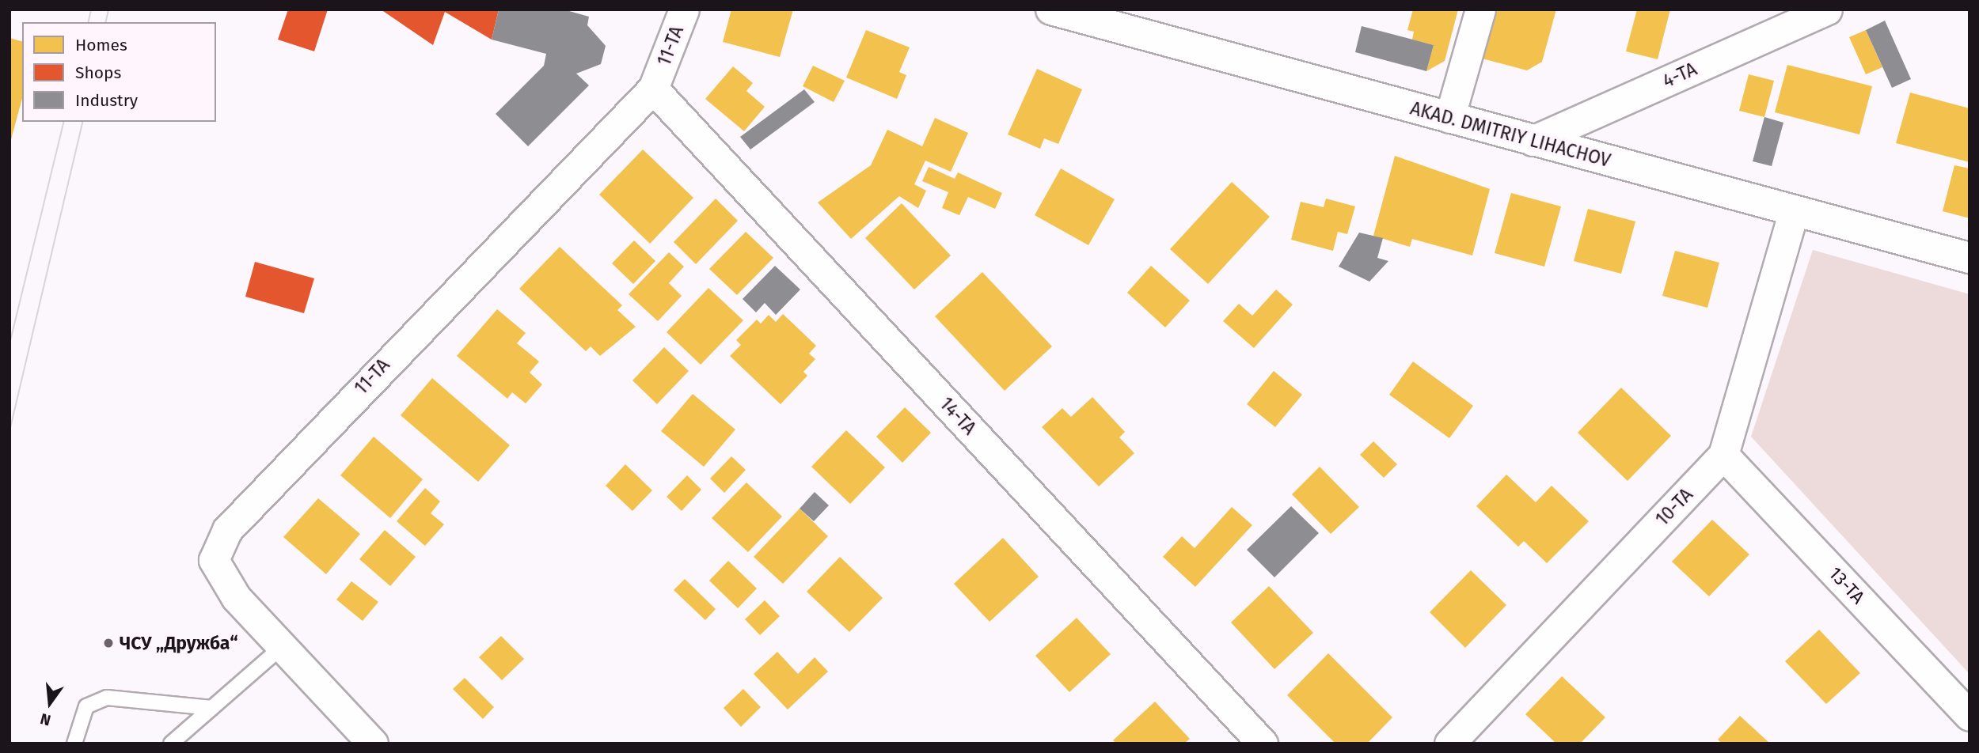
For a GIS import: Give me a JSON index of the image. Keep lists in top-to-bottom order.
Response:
{
  "streets": {
    "street": [
      "11-ТА",
      "4-ТА",
      "AKAD. DMITRIY LIHACHOV",
      "14-ТА",
      "10-ТА",
      "13-ТА"
    ]
  },
  "crossings": [
    ["11-ТА", "14-ТА"],
    ["4-ТА", "AKAD. DMITRIY LIHACHOV"],
    ["AKAD. DMITRIY LIHACHOV", "10-ТА"],
    ["10-ТА", "13-ТА"]
  ],
  "places": ["ЧСУ „Дружба“"],
  "legend": ["Homes", "Shops", "Industry"],
  "north": "bottom"
}
